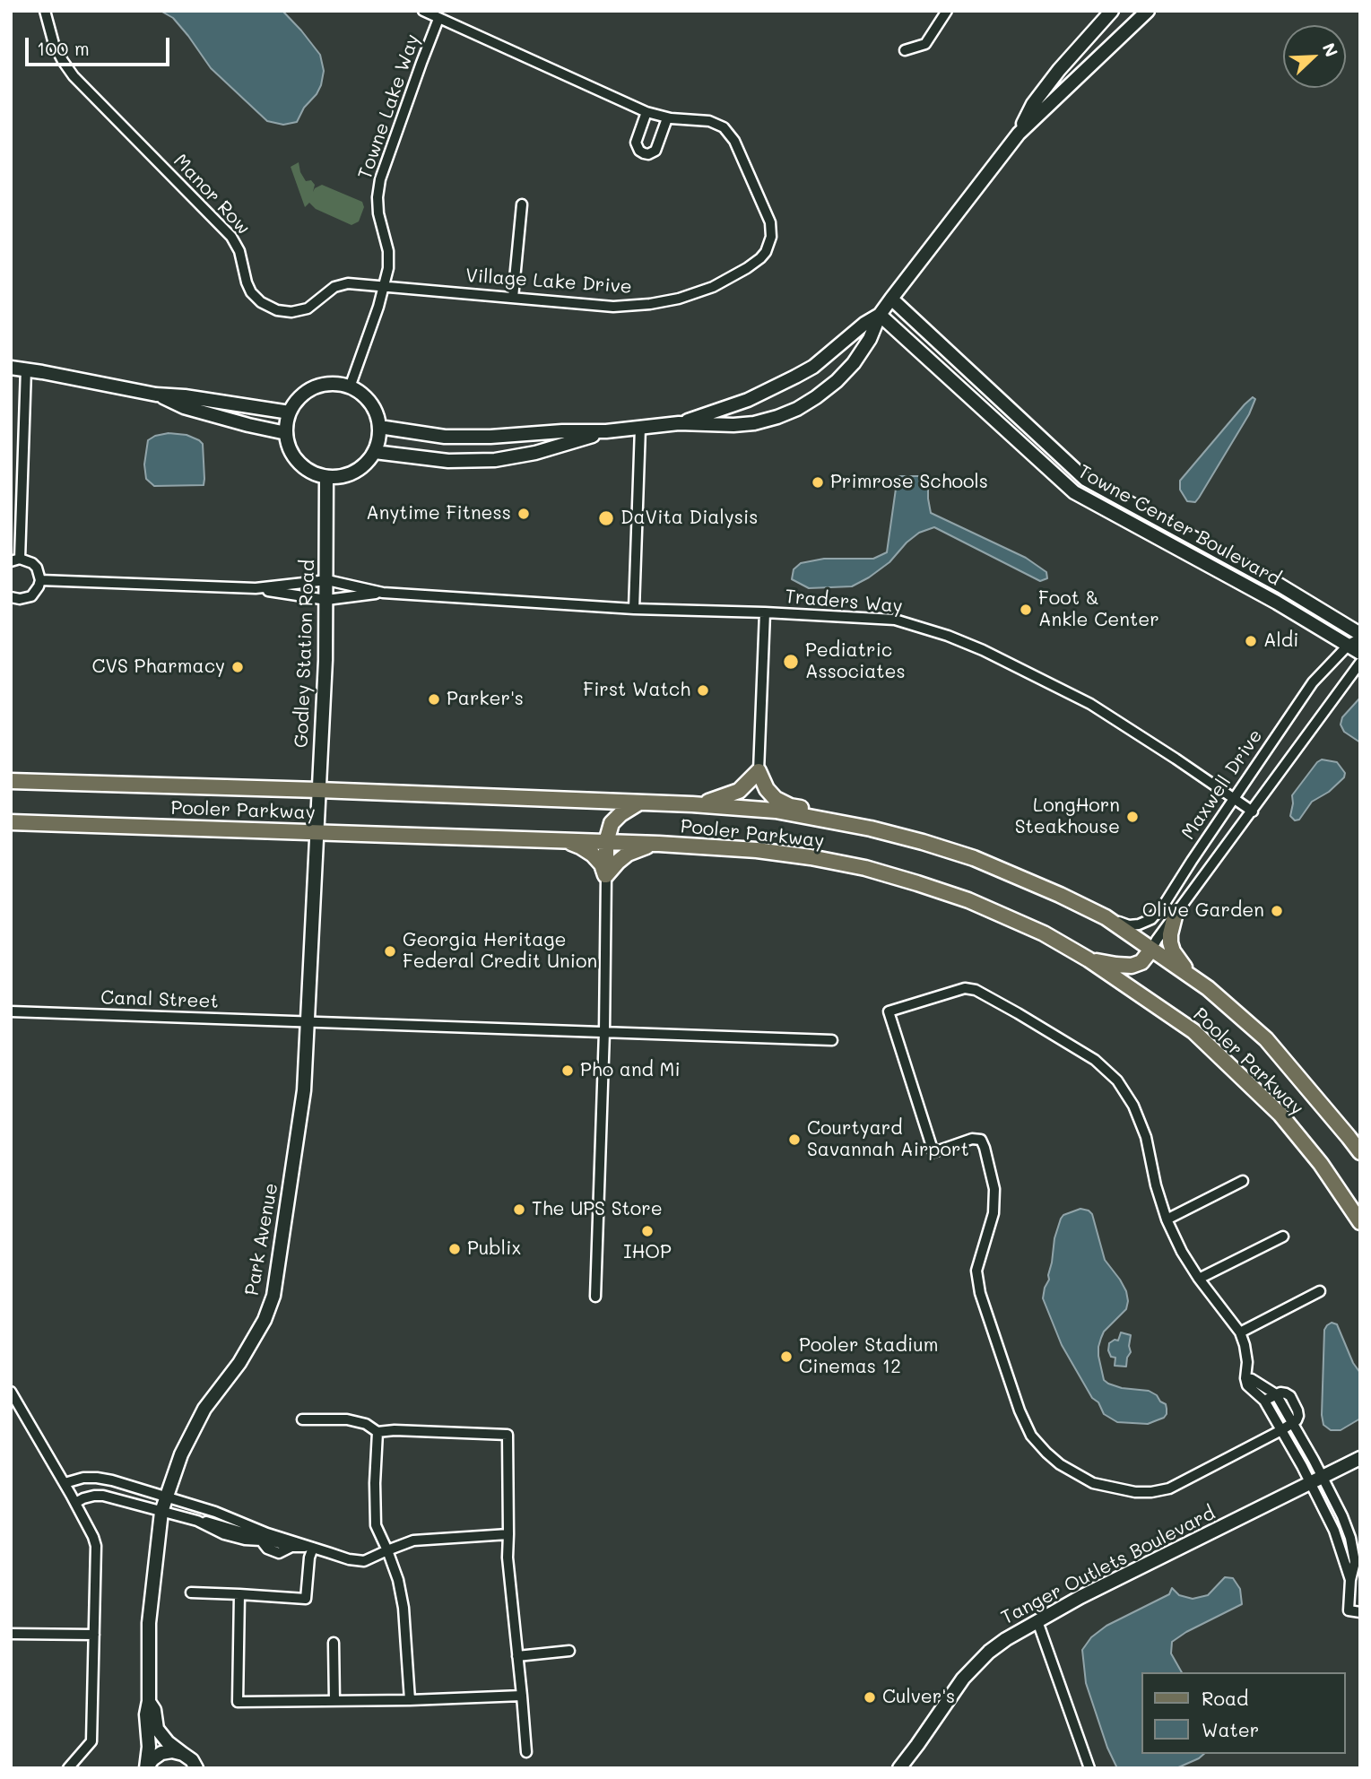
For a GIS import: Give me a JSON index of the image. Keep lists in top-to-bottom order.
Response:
{
  "streets": {
    "main road": ["Pooler Parkway"],
    "street": [
      "Towne Lake Way",
      "Manor Row",
      "Village Lake Drive",
      "Towne Center Boulevard",
      "Traders Way",
      "Godley Station Road",
      "Maxwell Drive",
      "Canal Street",
      "Park Avenue",
      "Tanger Outlets Boulevard"
    ]
  },
  "crossings": [
    ["Towne Lake Way", "Manor Row"],
    ["Towne Lake Way", "Village Lake Drive"],
    ["Towne Lake Way", "Godley Station Road"],
    ["Manor Row", "Village Lake Drive"],
    ["Towne Center Boulevard", "Maxwell Drive"],
    ["Traders Way", "Godley Station Road"],
    ["Traders Way", "Maxwell Drive"],
    ["Godley Station Road", "Pooler Parkway"],
    ["Godley Station Road", "Park Avenue"],
    ["Maxwell Drive", "Pooler Parkway"],
    ["Pooler Parkway", "Park Avenue"],
    ["Canal Street", "Park Avenue"]
  ],
  "places": [
    "Primrose Schools",
    "Anytime Fitness",
    "DaVita Dialysis",
    "Foot & Ankle Center",
    "Aldi",
    "Pediatric Associates",
    "CVS Pharmacy",
    "First Watch",
    "Parker's",
    "LongHorn Steakhouse",
    "Olive Garden",
    "Georgia Heritage Federal Credit Union",
    "Pho and Mi",
    "Courtyard Savannah Airport",
    "The UPS Store",
    "IHOP",
    "Publix",
    "Pooler Stadium Cinemas 12",
    "Culver's"
  ],
  "legend": ["Road", "Water"],
  "scale_bar": "100 m",
  "north": "top right"
}
